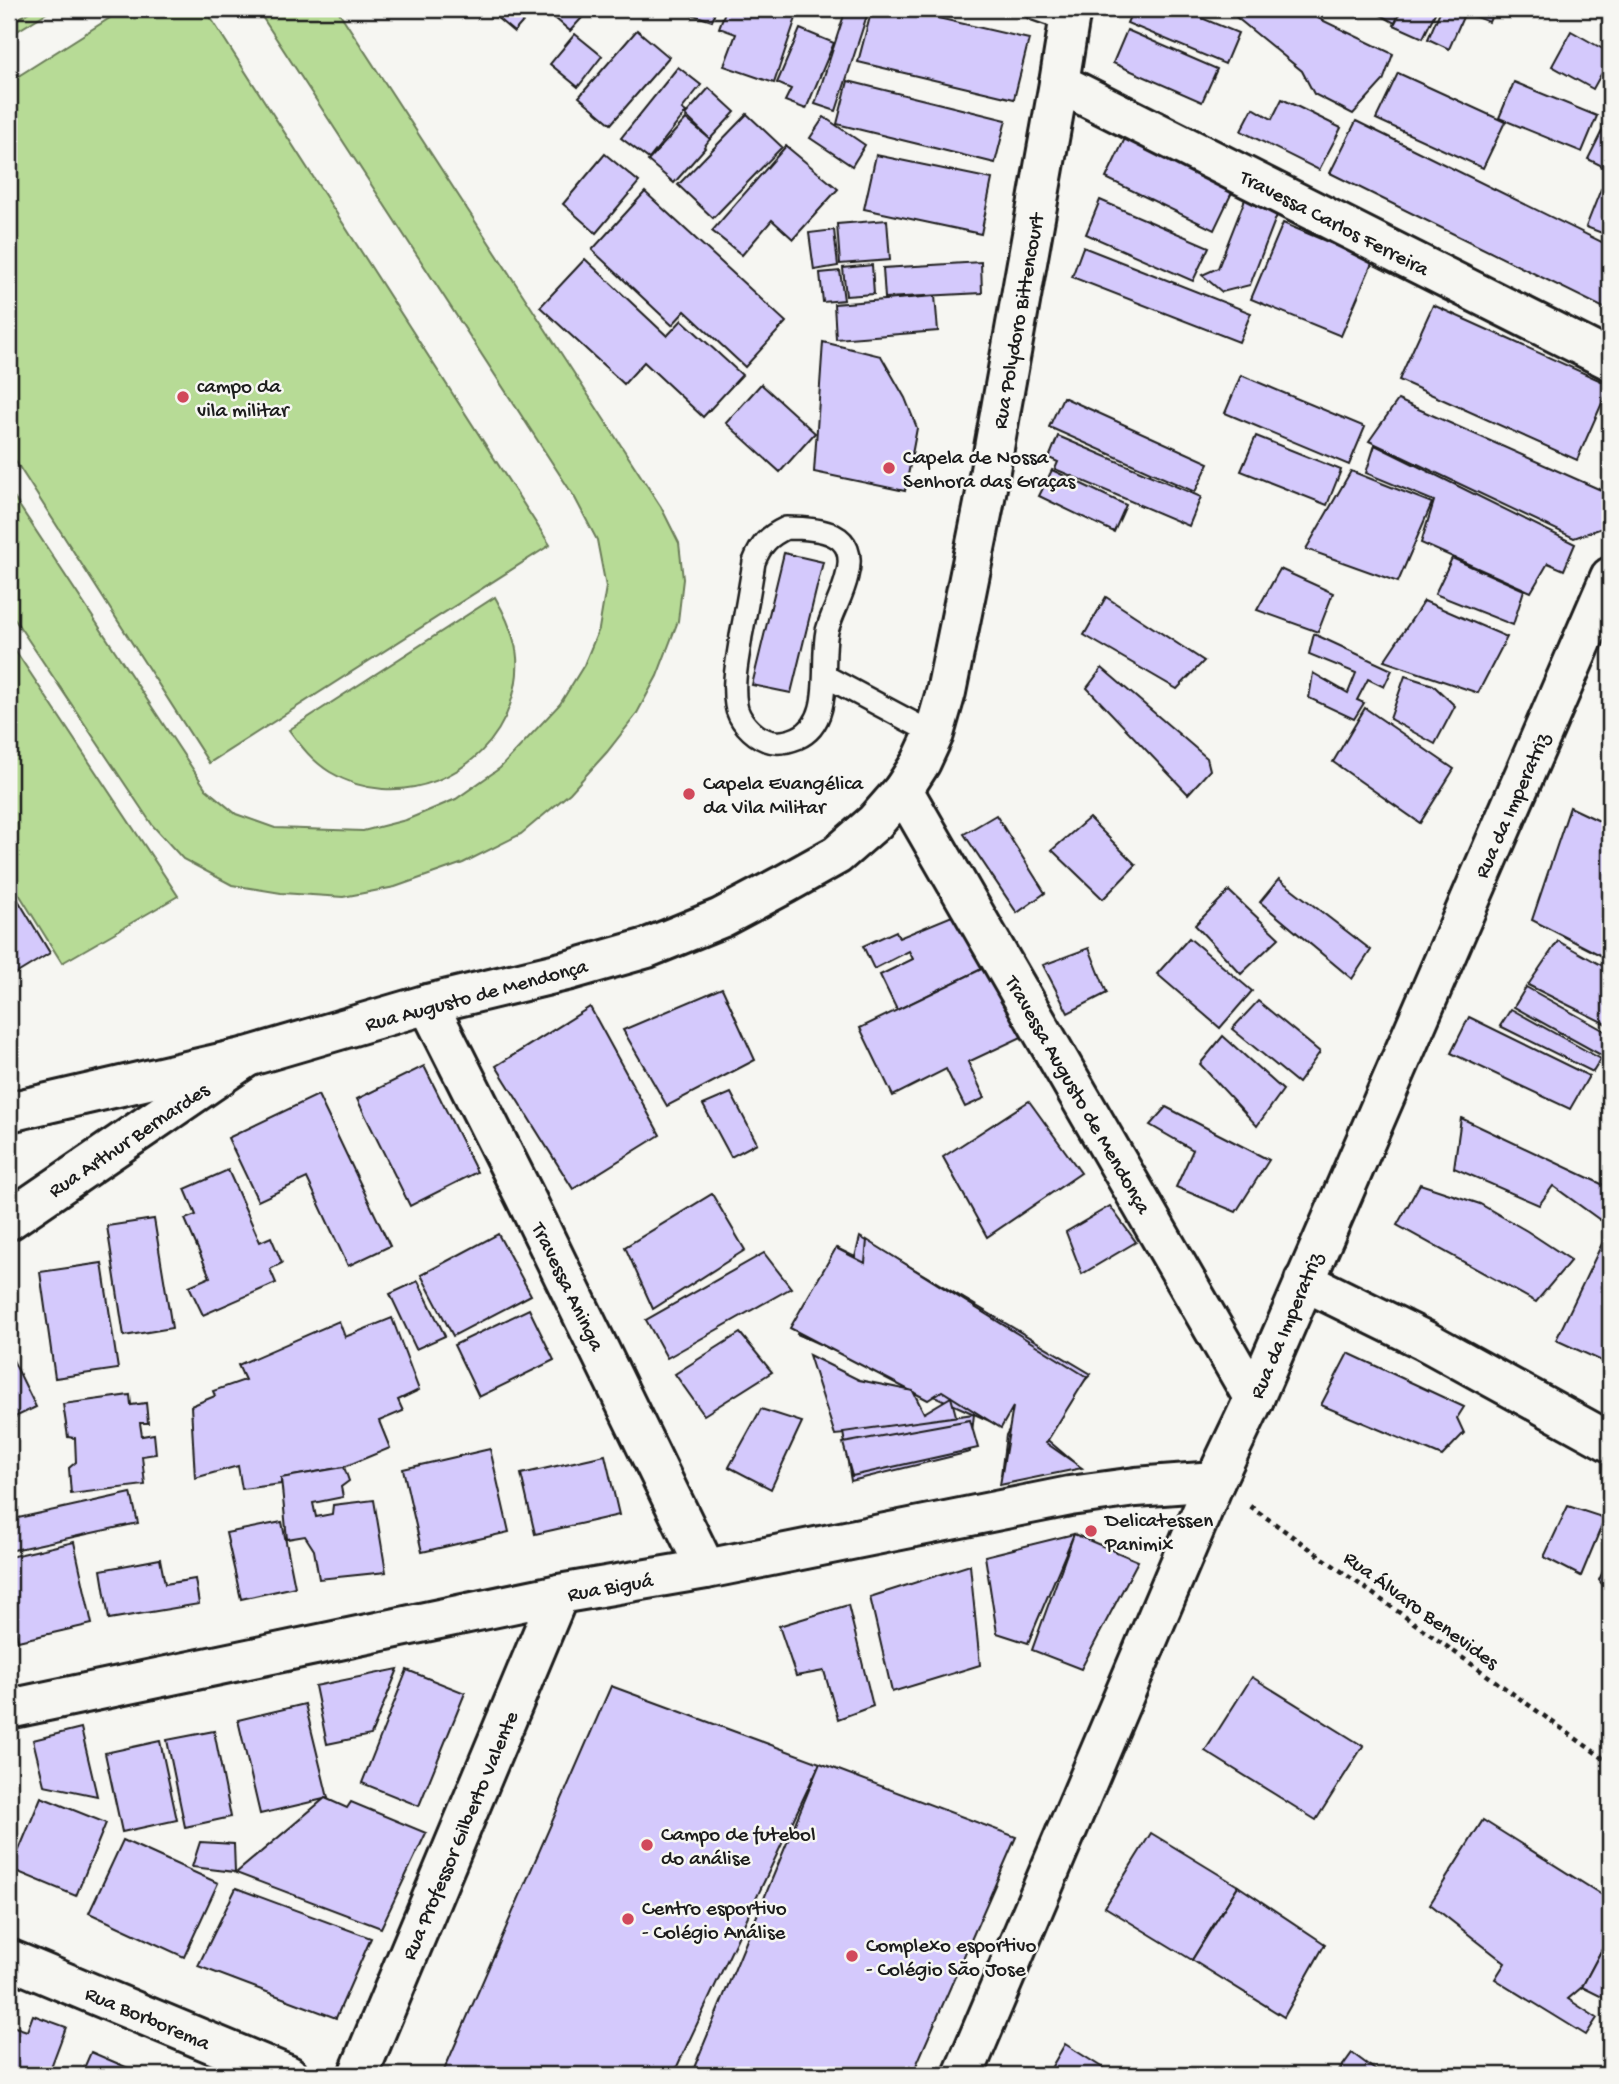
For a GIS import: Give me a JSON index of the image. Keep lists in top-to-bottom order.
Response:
{
  "streets": {
    "street": [
      "Travessa Carlos Ferreira",
      "Rua Polydoro Bittencourt",
      "Rua da Imperatriz",
      "Rua Augusto de Mendonça",
      "Travessa Augusto de Mendonça",
      "Rua Arthur Bernardes",
      "Travessa Aninga",
      "Rua Biguá",
      "Rua Professor Gilberto Valente",
      "Rua Borborema"
    ],
    "path": ["Rua Álvaro Benevides"]
  },
  "crossings": [
    ["Travessa Carlos Ferreira", "Rua Polydoro Bittencourt"],
    ["Rua Polydoro Bittencourt", "Rua Augusto de Mendonça"],
    ["Rua Polydoro Bittencourt", "Travessa Augusto de Mendonça"],
    ["Rua da Imperatriz", "Travessa Augusto de Mendonça"],
    ["Rua da Imperatriz", "Rua Biguá"],
    ["Rua da Imperatriz", "Rua Álvaro Benevides"],
    ["Rua Augusto de Mendonça", "Travessa Augusto de Mendonça"],
    ["Rua Augusto de Mendonça", "Rua Arthur Bernardes"],
    ["Rua Augusto de Mendonça", "Travessa Aninga"],
    ["Travessa Aninga", "Rua Biguá"],
    ["Rua Biguá", "Rua Álvaro Benevides"],
    ["Rua Biguá", "Rua Professor Gilberto Valente"]
  ],
  "places": [
    "campo da vila militar",
    "Capela de Nossa Senhora das Graças",
    "Capela Evangélica da Vila Militar",
    "Delicatessen Panimix",
    "Campo de futebol do análise",
    "Centro esportivo - Colégio Análise",
    "Complexo esportivo - Colégio São Jose"
  ]
}
